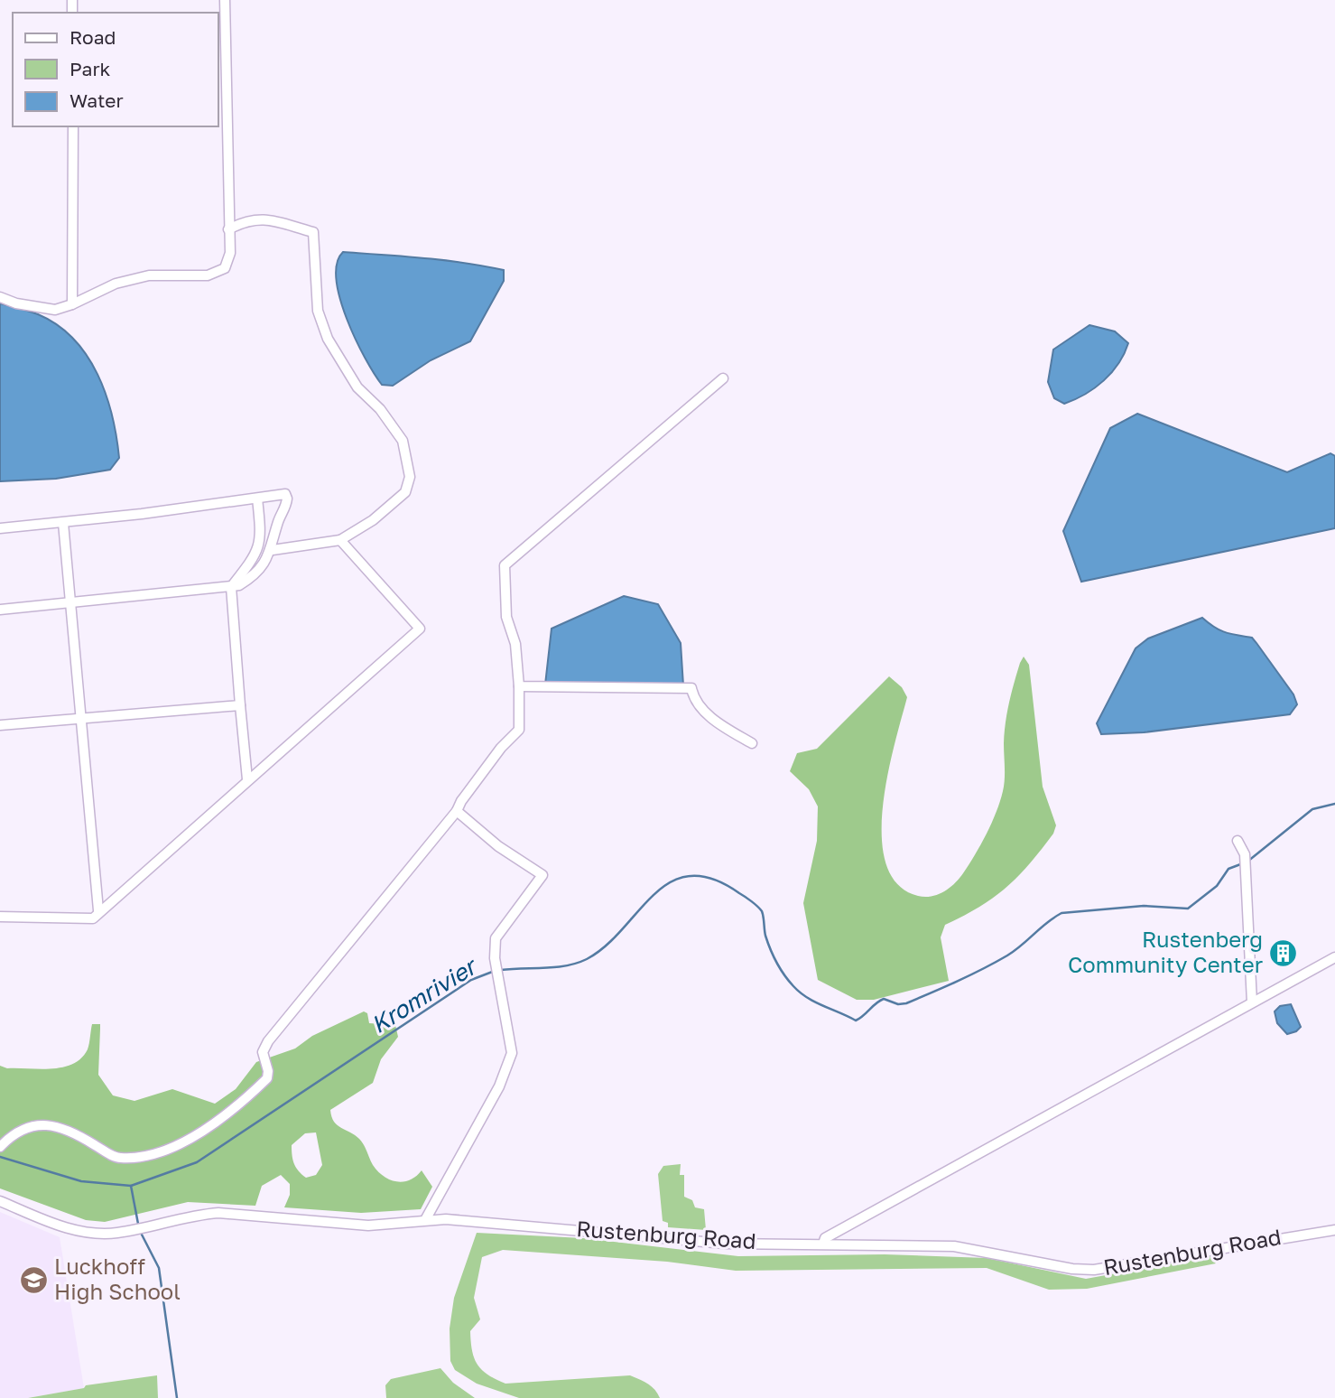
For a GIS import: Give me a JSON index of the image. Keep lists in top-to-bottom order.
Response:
{
  "streets": {
    "street": ["Rustenburg Road"]
  },
  "water": ["Kromrivier"],
  "places": {
    "building": ["Rustenberg Community Center"],
    "school or university": ["Luckhoff High School"]
  },
  "legend": ["Road", "Park", "Water"]
}
